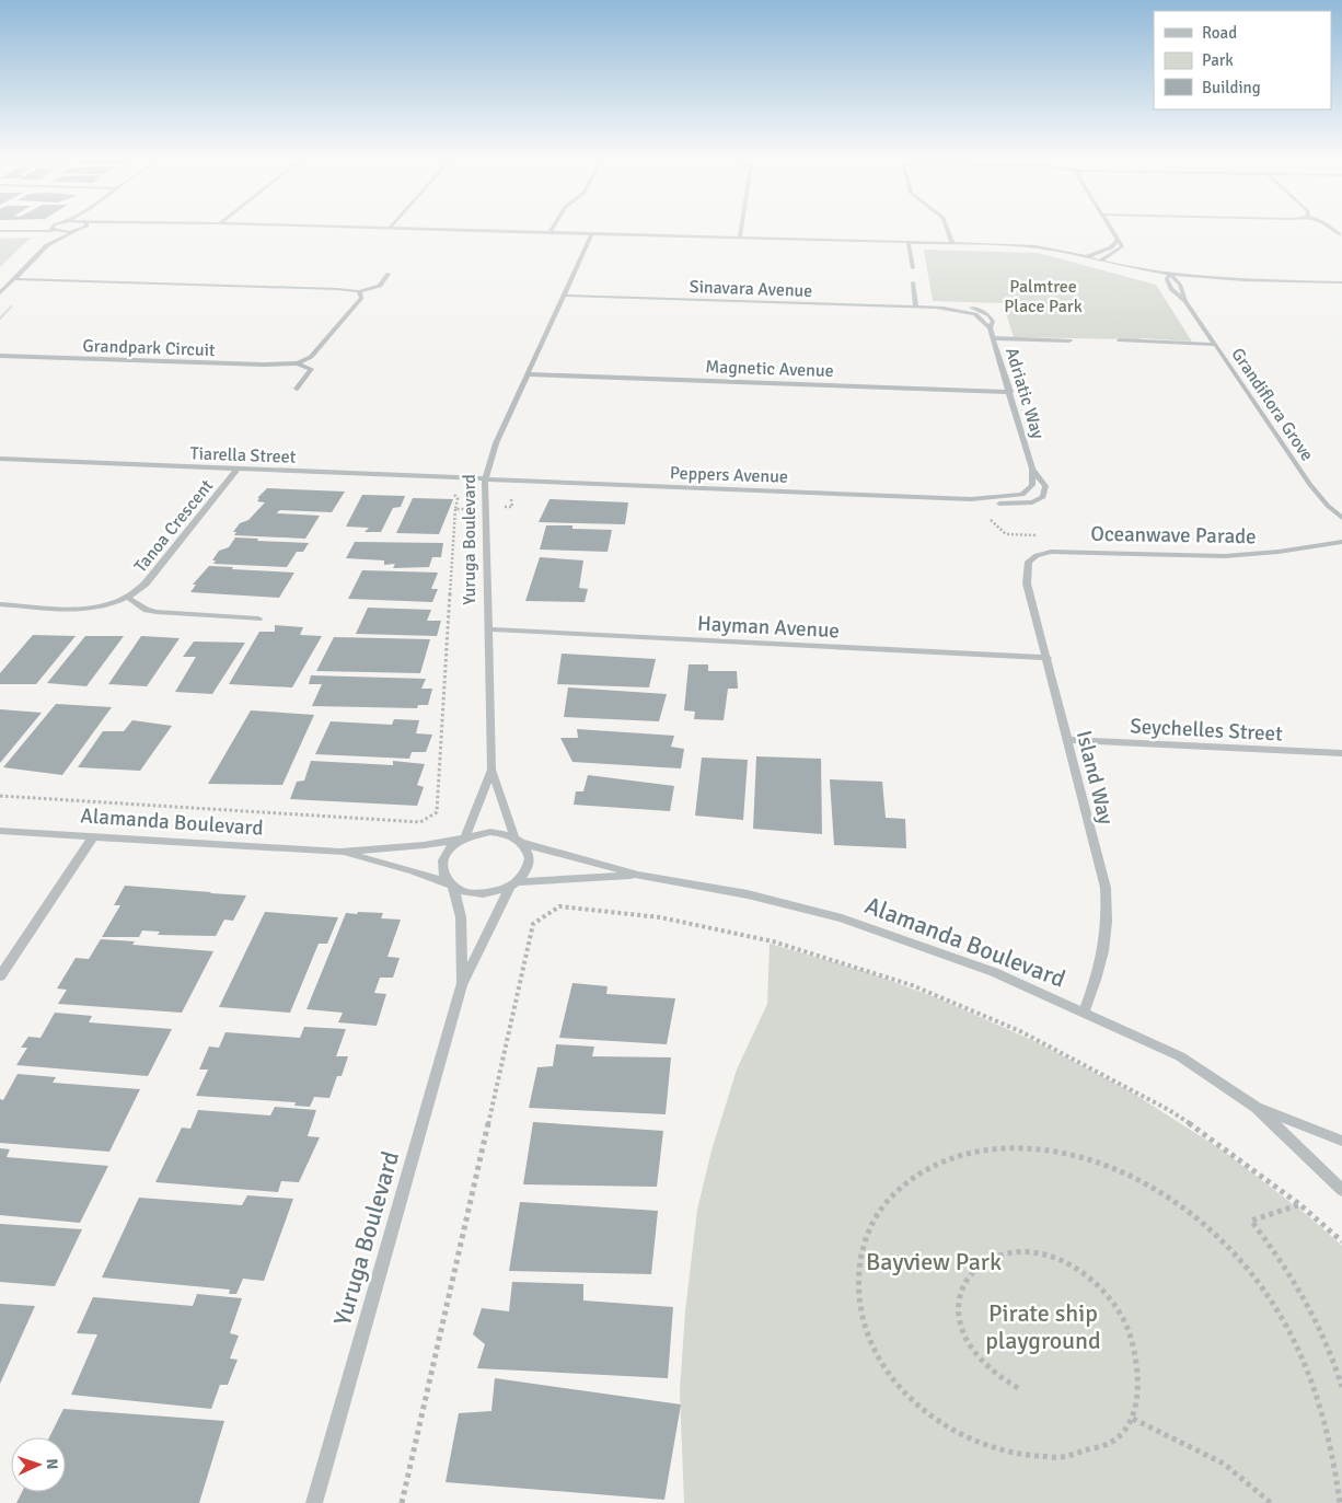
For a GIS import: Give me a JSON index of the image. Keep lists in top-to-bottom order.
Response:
{
  "streets": {
    "street": [
      "Sinavara Avenue",
      "Grandpark Circuit",
      "Magnetic Avenue",
      "Adriatic Way",
      "Grandiflora Grove",
      "Tiarella Street",
      "Peppers Avenue",
      "Tanoa Crescent",
      "Oceanwave Parade",
      "Yuruga Boulevard",
      "Hayman Avenue",
      "Seychelles Street",
      "Island Way",
      "Alamanda Boulevard"
    ]
  },
  "crossings": [
    ["Sinavara Avenue", "Adriatic Way"],
    ["Sinavara Avenue", "Yuruga Boulevard"],
    ["Magnetic Avenue", "Adriatic Way"],
    ["Magnetic Avenue", "Yuruga Boulevard"],
    ["Adriatic Way", "Peppers Avenue"],
    ["Tiarella Street", "Peppers Avenue"],
    ["Tiarella Street", "Tanoa Crescent"],
    ["Tiarella Street", "Yuruga Boulevard"],
    ["Peppers Avenue", "Yuruga Boulevard"],
    ["Oceanwave Parade", "Island Way"],
    ["Yuruga Boulevard", "Hayman Avenue"],
    ["Yuruga Boulevard", "Alamanda Boulevard"],
    ["Hayman Avenue", "Island Way"],
    ["Seychelles Street", "Island Way"],
    ["Island Way", "Alamanda Boulevard"]
  ],
  "parks": ["Palmtree Place Park", "Bayview Park", "Pirate ship playground"],
  "legend": ["Road", "Park", "Building"],
  "north": "right"
}
